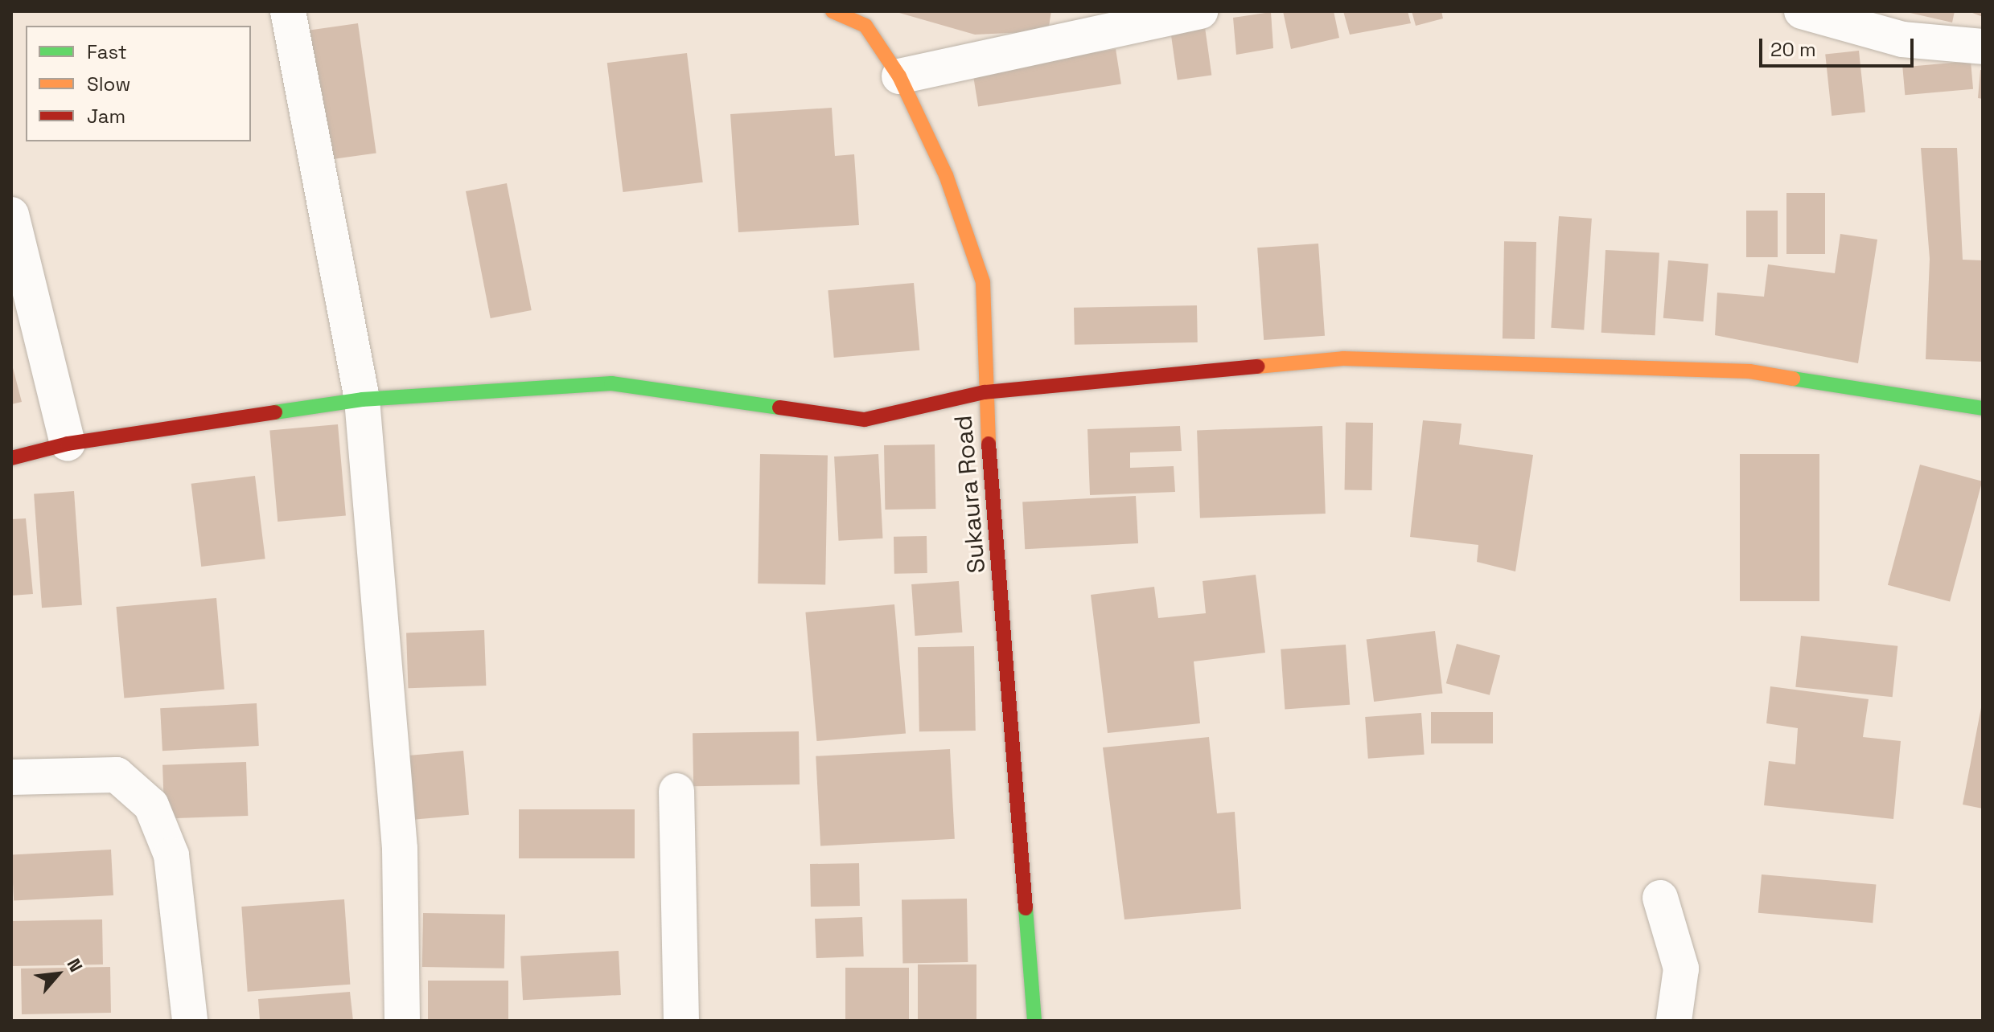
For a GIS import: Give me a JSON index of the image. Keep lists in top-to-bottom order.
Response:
{
  "streets": {
    "street": ["Sukaura Road"]
  },
  "legend": ["Fast", "Slow", "Jam"],
  "scale_bar": "20 m",
  "north": "top right"
}
